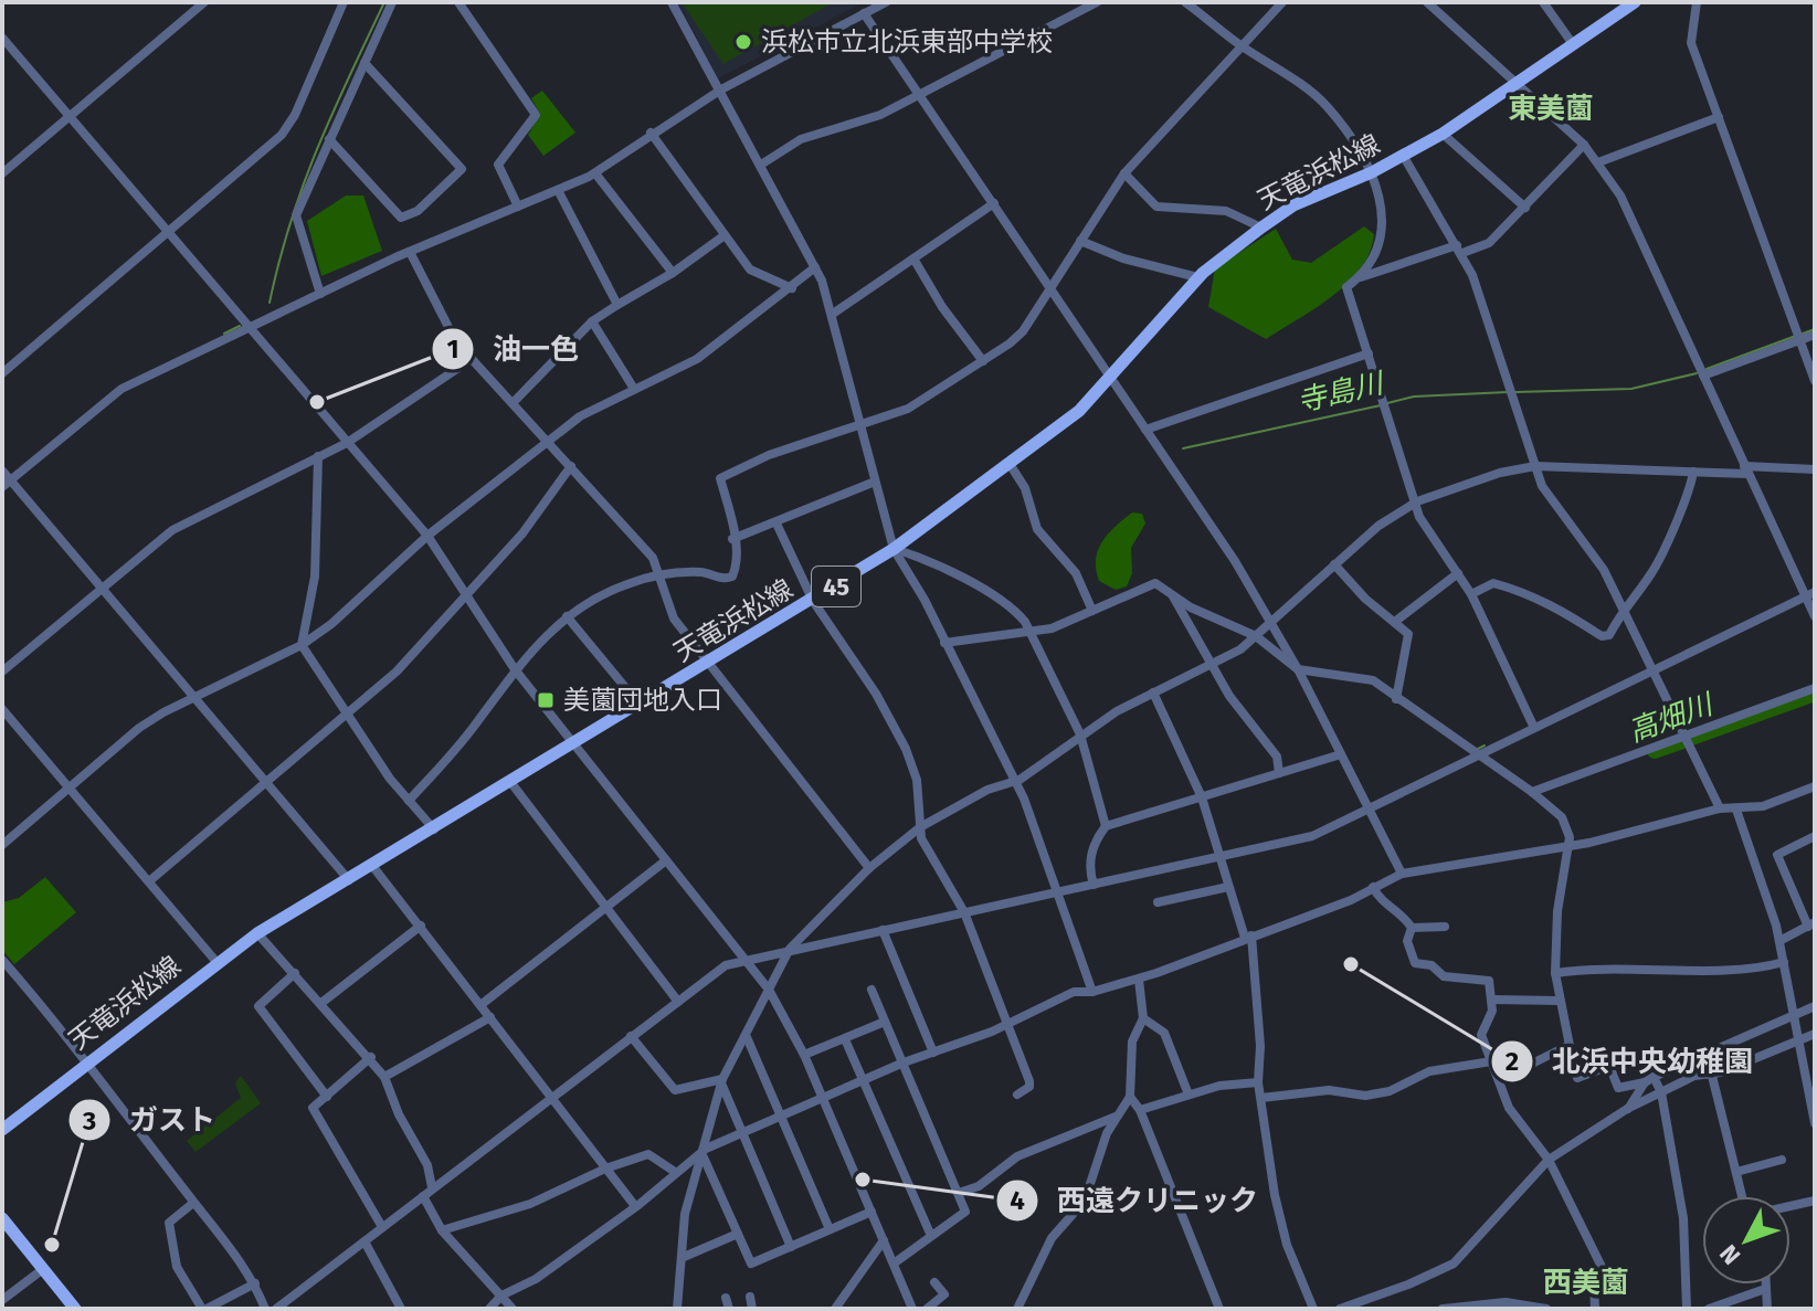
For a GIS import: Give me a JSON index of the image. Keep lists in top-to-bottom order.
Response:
{
  "streets": {
    "main road": ["天竜浜松線", "45"]
  },
  "districts": ["東美薗", "西美薗"],
  "water": ["寺島川", "高畑川"],
  "places": {
    "other": [
      "浜松市立北浜東部中学校",
      "油一色",
      "北浜中央幼稚園",
      "西遠クリニック",
      "ガスト"
    ],
    "transit": ["美薗団地入口"]
  },
  "north": "bottom left"
}
